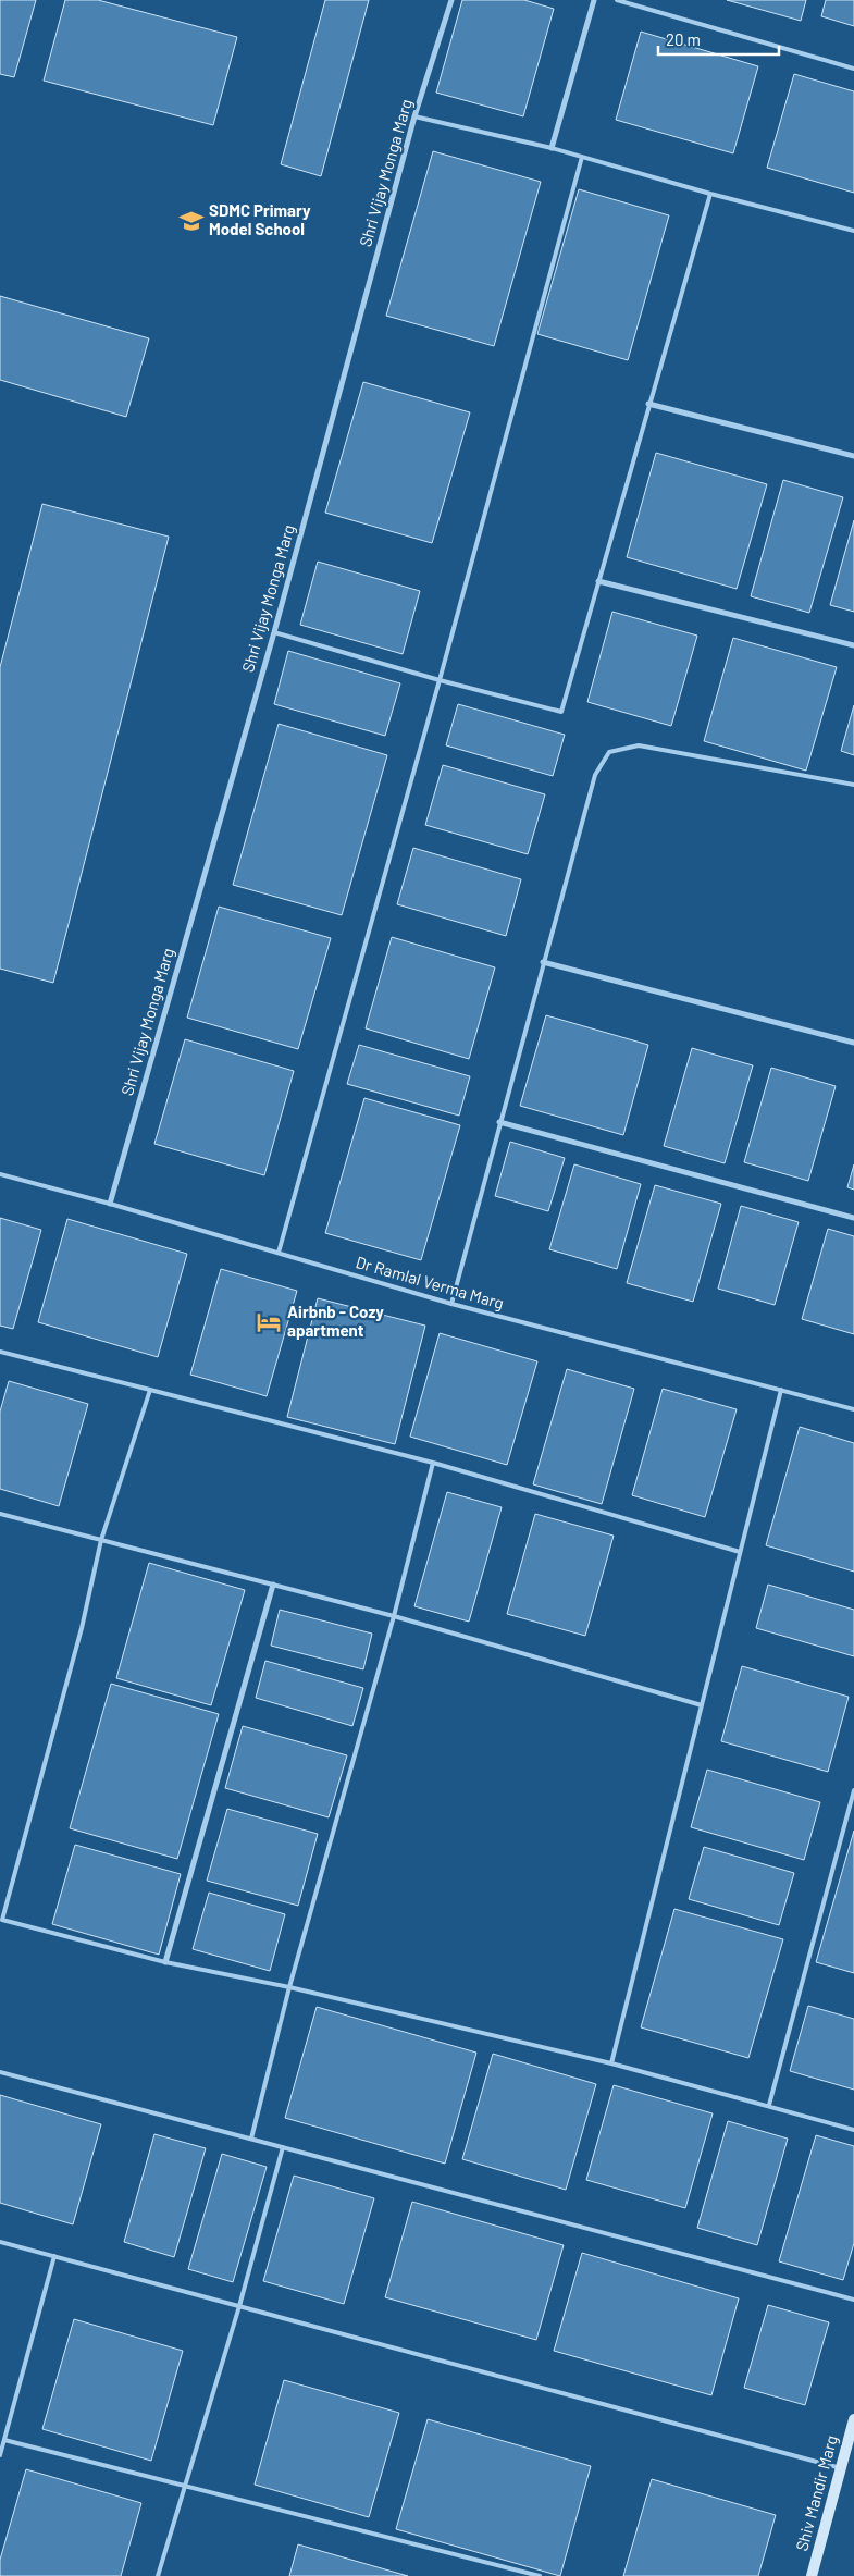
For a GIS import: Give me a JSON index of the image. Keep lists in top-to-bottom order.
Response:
{
  "streets": {
    "street": ["Shri Vijay Monga Marg", "Shiv Mandir Marg"],
    "lane": ["Dr Ramlal Verma Marg"]
  },
  "crossings": [
    ["Shri Vijay Monga Marg", "Dr Ramlal Verma Marg"]
  ],
  "places": {
    "school or university": ["SDMC Primary Model School"],
    "hotel": ["Airbnb - Cozy apartment"]
  },
  "scale_bar": "20 m"
}
